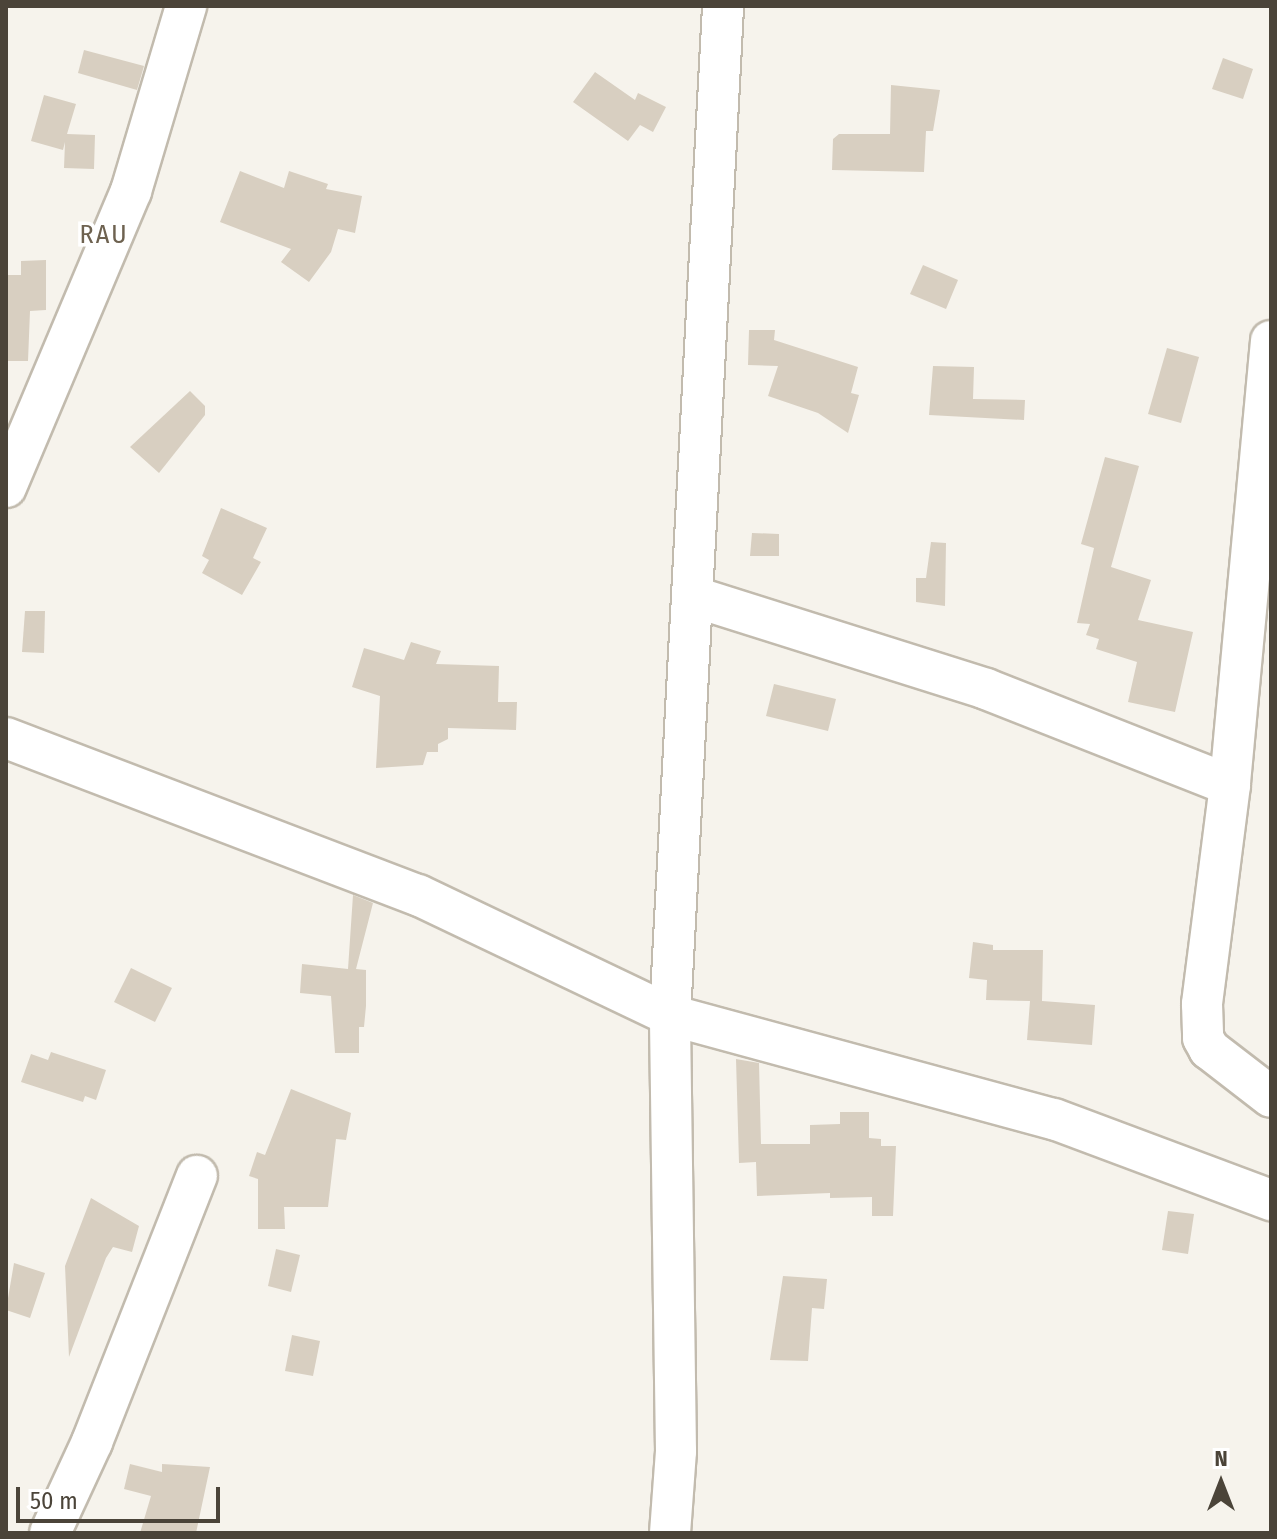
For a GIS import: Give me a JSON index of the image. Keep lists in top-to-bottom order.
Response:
{
  "districts": ["RAU"],
  "scale_bar": "50 m",
  "north": "top"
}
